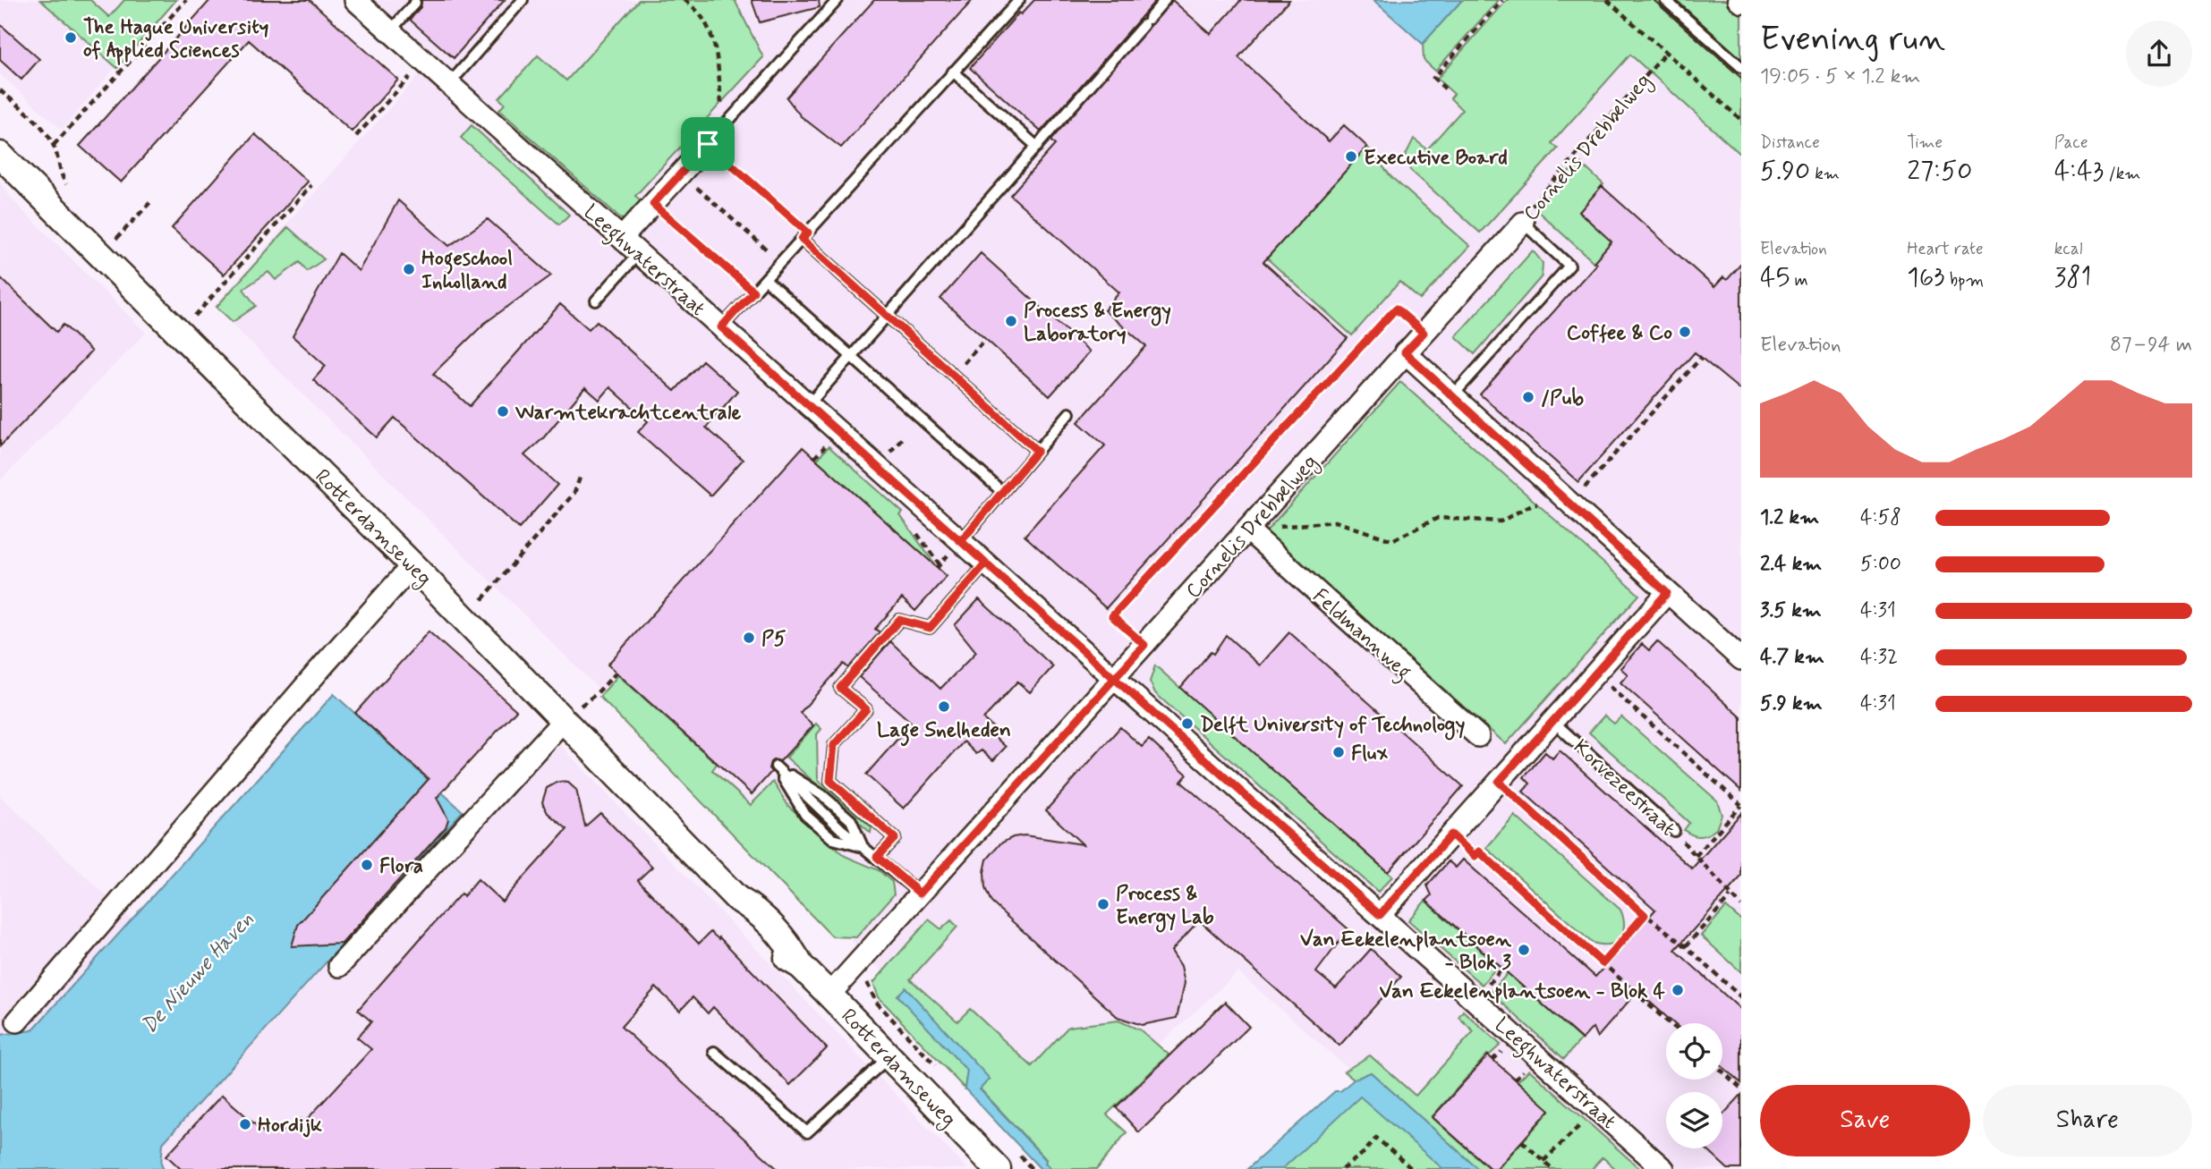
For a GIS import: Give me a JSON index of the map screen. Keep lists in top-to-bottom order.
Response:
{
  "streets": {
    "street": [
      "Cornelis Drebbelweg",
      "Leeghwaterstraat",
      "Rotterdamseweg",
      "Feldmannweg"
    ],
    "lane": ["Korvezeestraat"]
  },
  "crossings": [
    ["Cornelis Drebbelweg", "Leeghwaterstraat"],
    ["Cornelis Drebbelweg", "Rotterdamseweg"],
    ["Cornelis Drebbelweg", "Feldmannweg"]
  ],
  "water": ["De Nieuwe Haven"],
  "places": [
    "The Hague University of Applied Sciences",
    "Executive Board",
    "Hogeschool Inholland",
    "Process & Energy Laboratory",
    "Coffee & Co",
    "/Pub",
    "Warmtekrachtcentrale",
    "P5",
    "Lage Snelheden",
    "Delft University of Technology",
    "Flux",
    "Flora",
    "Process & Energy Lab",
    "Van Eekelenplantsoen - Blok 3",
    "Van Eekelenplantsoen - Blok 4",
    "Hordijk"
  ],
  "page": {
    "heading": ["Evening run", "19:05 · 5 × 1.2 km"],
    "stats": [
      ["Distance", "5.90 km"],
      ["Time", "27:50"],
      ["Pace", "4:43 /km"],
      ["Elevation", "45 m"],
      ["Heart rate", "163 bpm"],
      ["kcal", "381"]
    ],
    "chart": ["Elevation", "87–94 m"],
    "list": [
      {
        "name": "1.2 km",
        "note": "4:58"
      },
      {
        "name": "2.4 km",
        "note": "5:00"
      },
      {
        "name": "3.5 km",
        "note": "4:31"
      },
      {
        "name": "4.7 km",
        "note": "4:32"
      },
      {
        "name": "5.9 km",
        "note": "4:31"
      }
    ],
    "buttons": ["Save", "Share"]
  }
}
